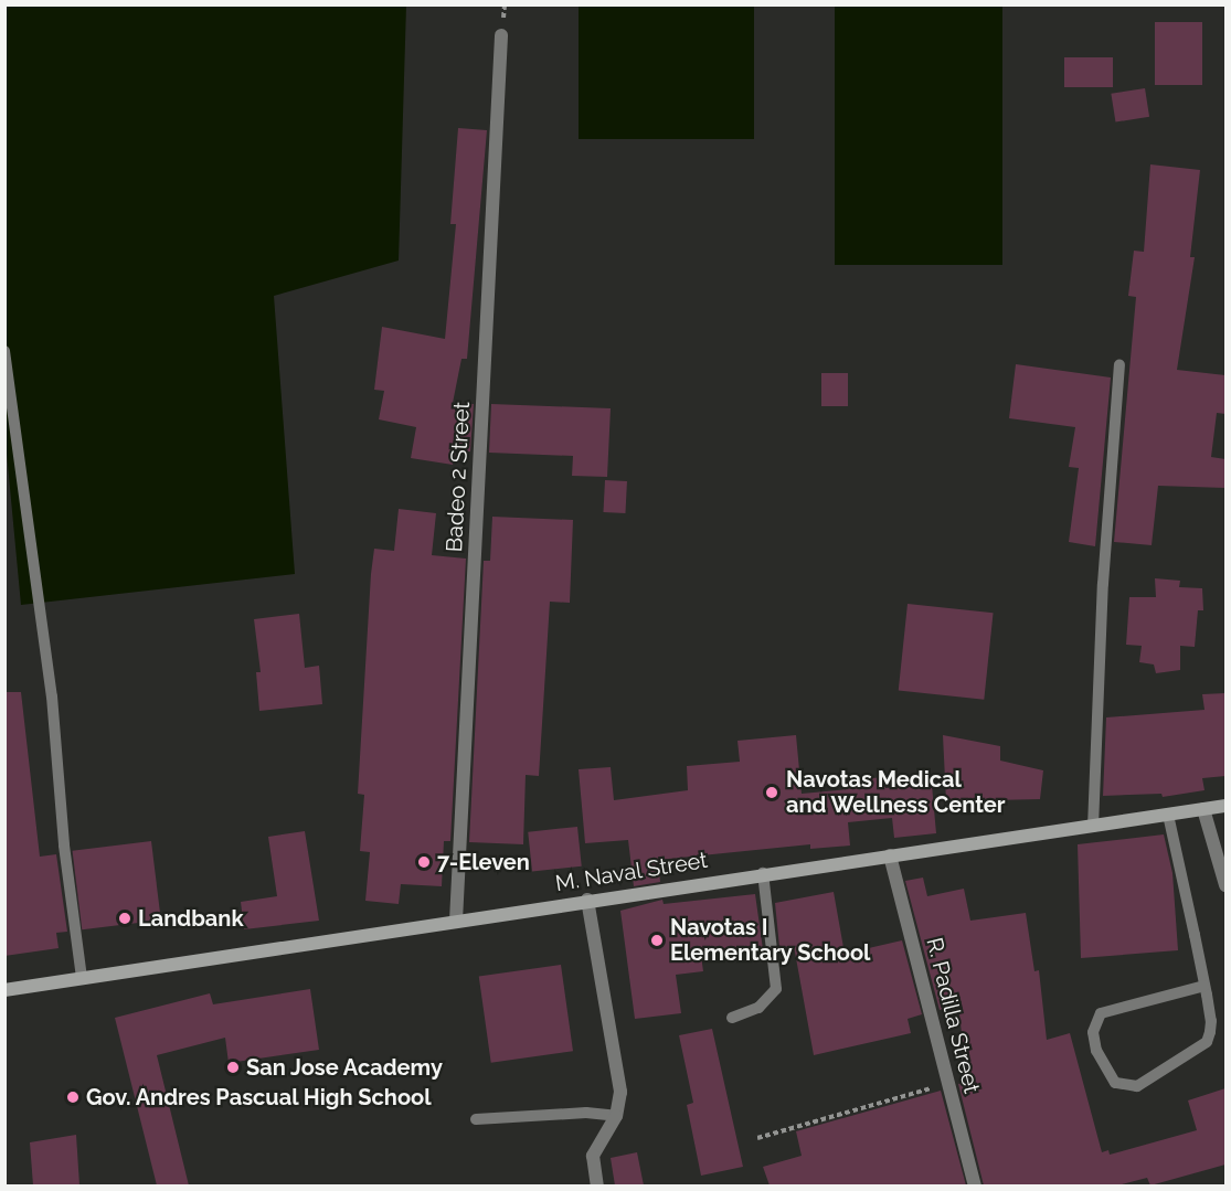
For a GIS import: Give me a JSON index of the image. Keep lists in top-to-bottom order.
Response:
{
  "streets": {
    "main road": ["M. Naval Street"],
    "street": ["Badeo 2 Street", "R. Padilla Street"]
  },
  "crossings": [
    ["Badeo 2 Street", "M. Naval Street"],
    ["M. Naval Street", "R. Padilla Street"]
  ],
  "places": [
    "Navotas Medical and Wellness Center",
    "7-Eleven",
    "Landbank",
    "Navotas I Elementary School",
    "San Jose Academy",
    "Gov. Andres Pascual High School"
  ]
}
